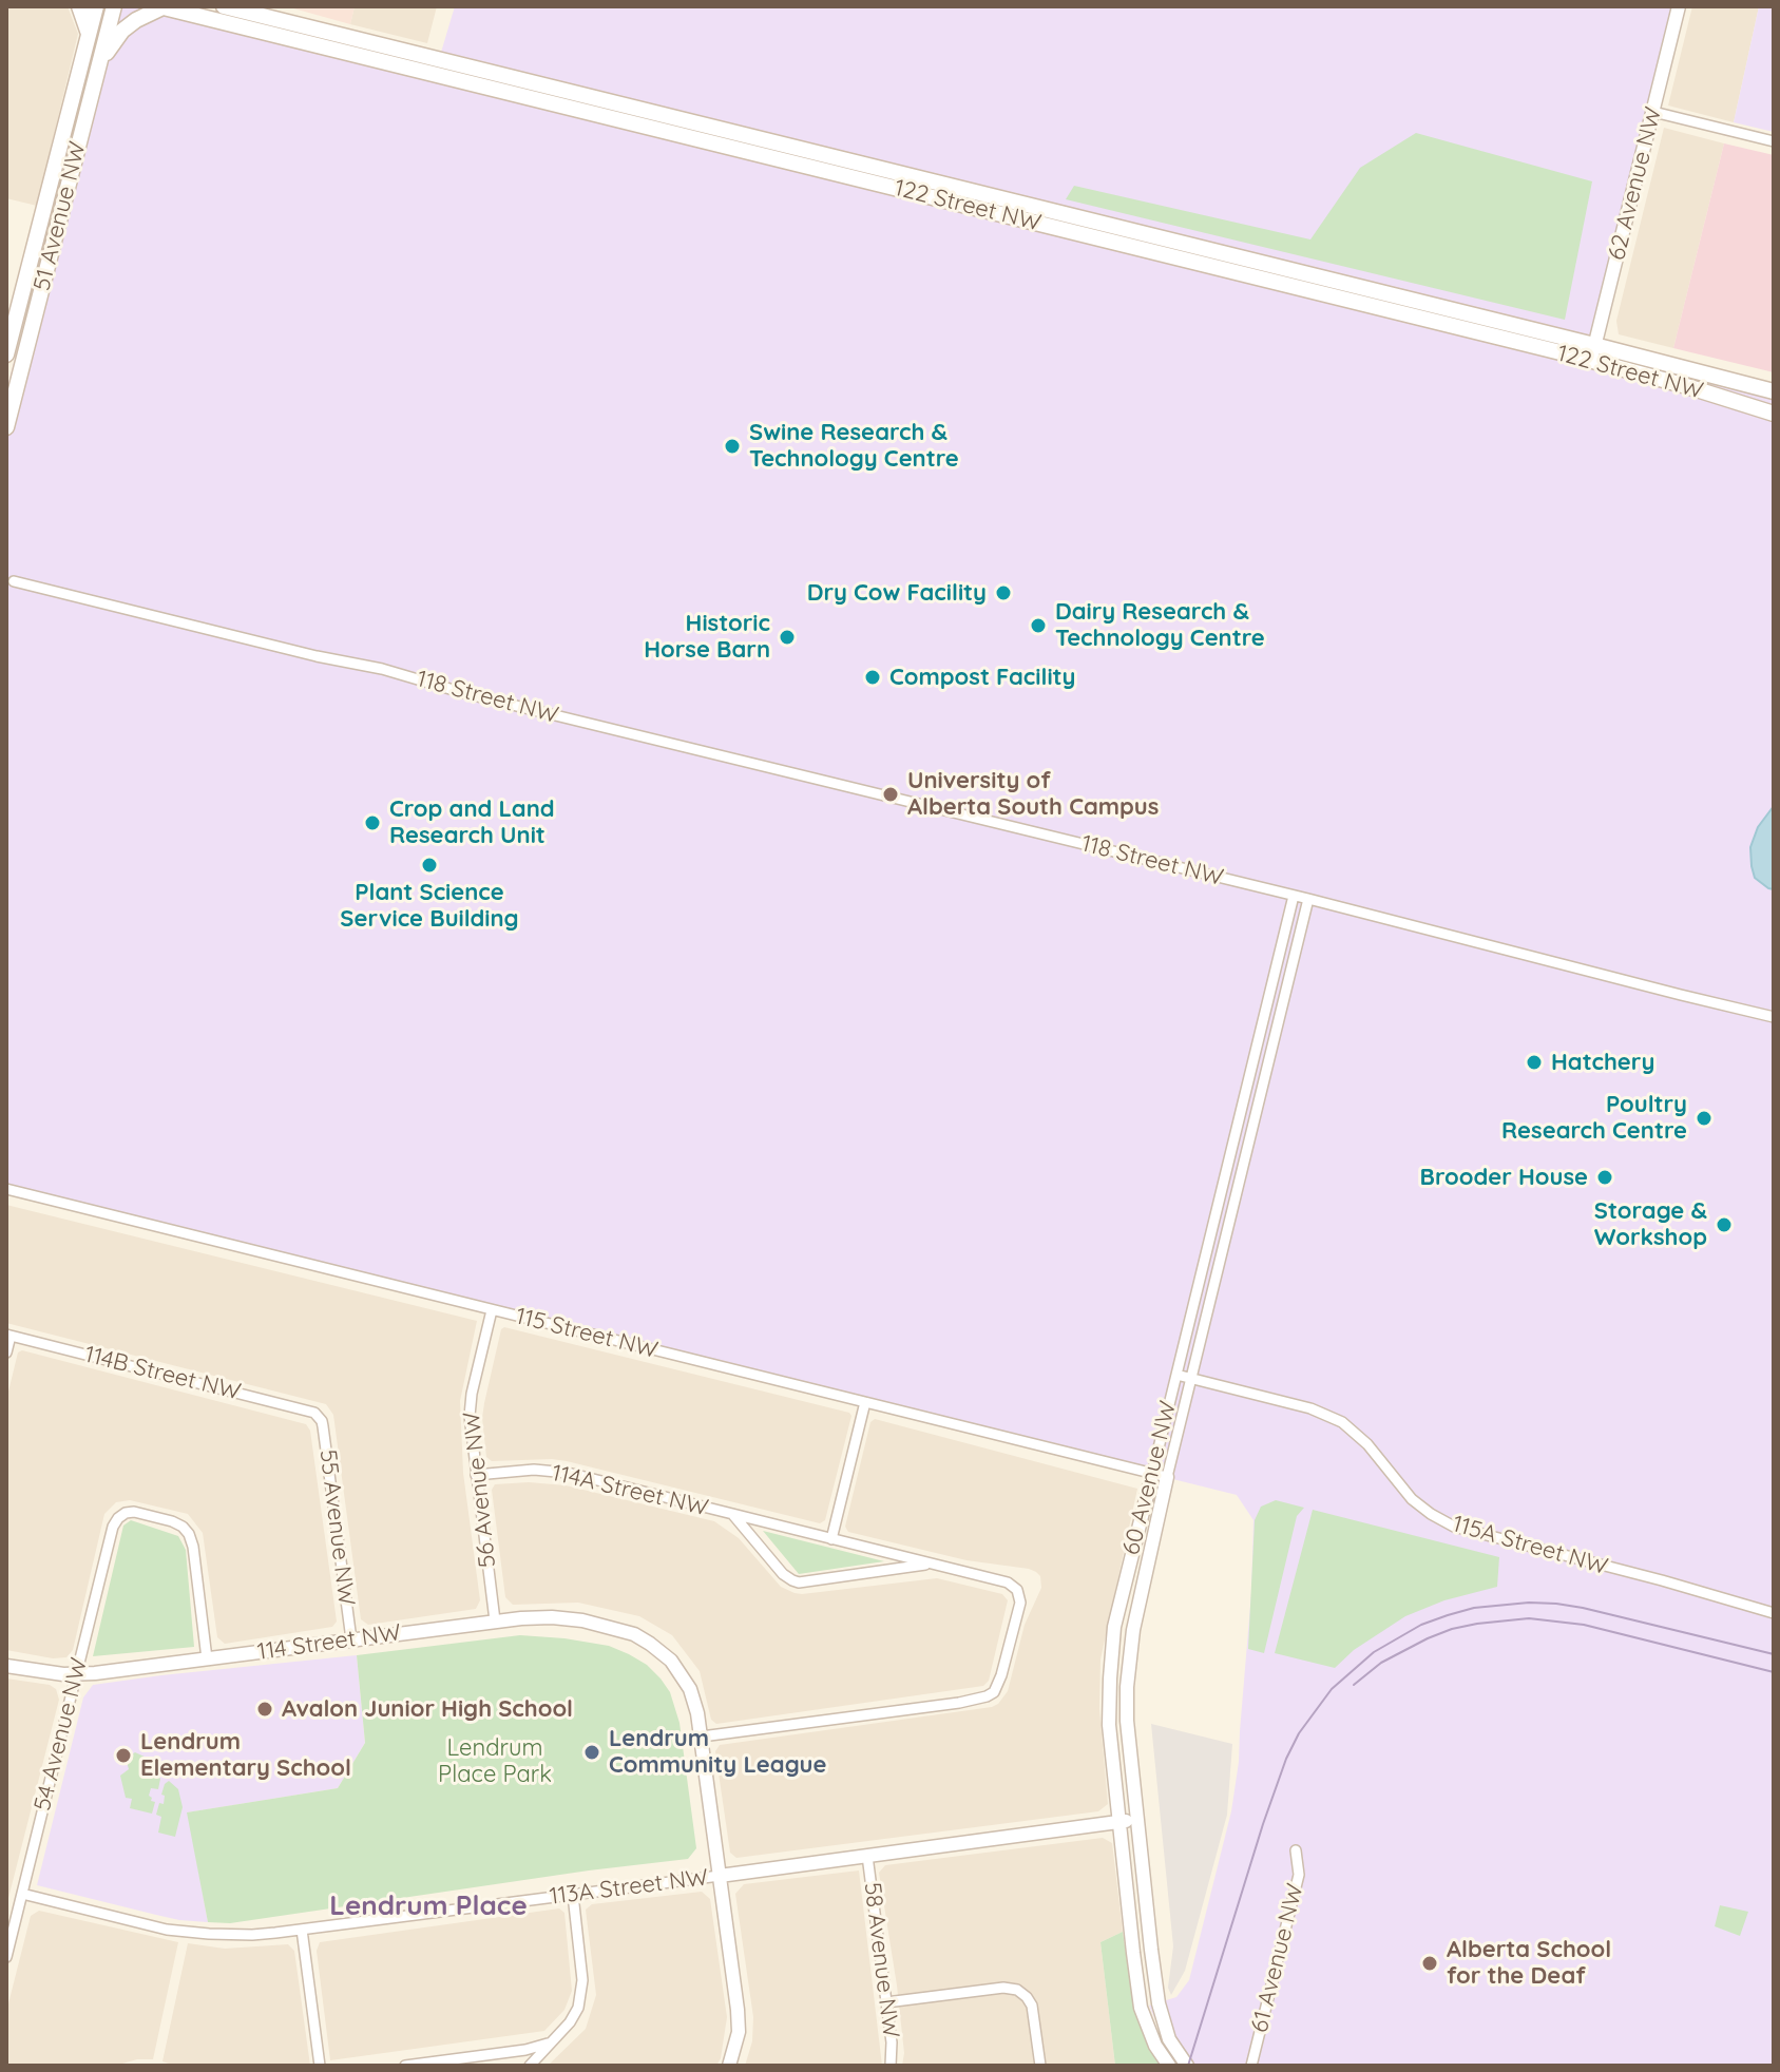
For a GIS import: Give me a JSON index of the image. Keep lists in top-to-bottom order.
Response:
{
  "streets": {
    "main road": ["122 Street NW", "51 Avenue NW"],
    "street": [
      "62 Avenue NW",
      "118 Street NW",
      "115 Street NW",
      "114B Street NW",
      "60 Avenue NW",
      "56 Avenue NW",
      "114A Street NW",
      "55 Avenue NW",
      "115A Street NW",
      "114 Street NW",
      "54 Avenue NW",
      "113A Street NW",
      "61 Avenue NW",
      "58 Avenue NW"
    ]
  },
  "crossings": [
    ["62 Avenue NW", "122 Street NW"],
    ["118 Street NW", "60 Avenue NW"],
    ["115 Street NW", "60 Avenue NW"],
    ["115 Street NW", "56 Avenue NW"],
    ["114B Street NW", "55 Avenue NW"],
    ["60 Avenue NW", "115A Street NW"],
    ["60 Avenue NW", "113A Street NW"],
    ["56 Avenue NW", "114A Street NW"],
    ["56 Avenue NW", "114 Street NW"],
    ["114A Street NW", "114 Street NW"],
    ["55 Avenue NW", "114 Street NW"],
    ["114 Street NW", "54 Avenue NW"],
    ["54 Avenue NW", "113A Street NW"],
    ["113A Street NW", "58 Avenue NW"]
  ],
  "districts": ["Lendrum Place"],
  "parks": ["Lendrum Place Park"],
  "places": [
    "Swine Research & Technology Centre",
    "Dry Cow Facility",
    "Dairy Research & Technology Centre",
    "Historic Horse Barn",
    "Compost Facility",
    "University of Alberta South Campus",
    "Crop and Land Research Unit",
    "Plant Science Service Building",
    "Hatchery",
    "Poultry Research Centre",
    "Brooder House",
    "Storage & Workshop",
    "Avalon Junior High School",
    "Lendrum Community League",
    "Lendrum Elementary School",
    "Alberta School for the Deaf"
  ]
}
